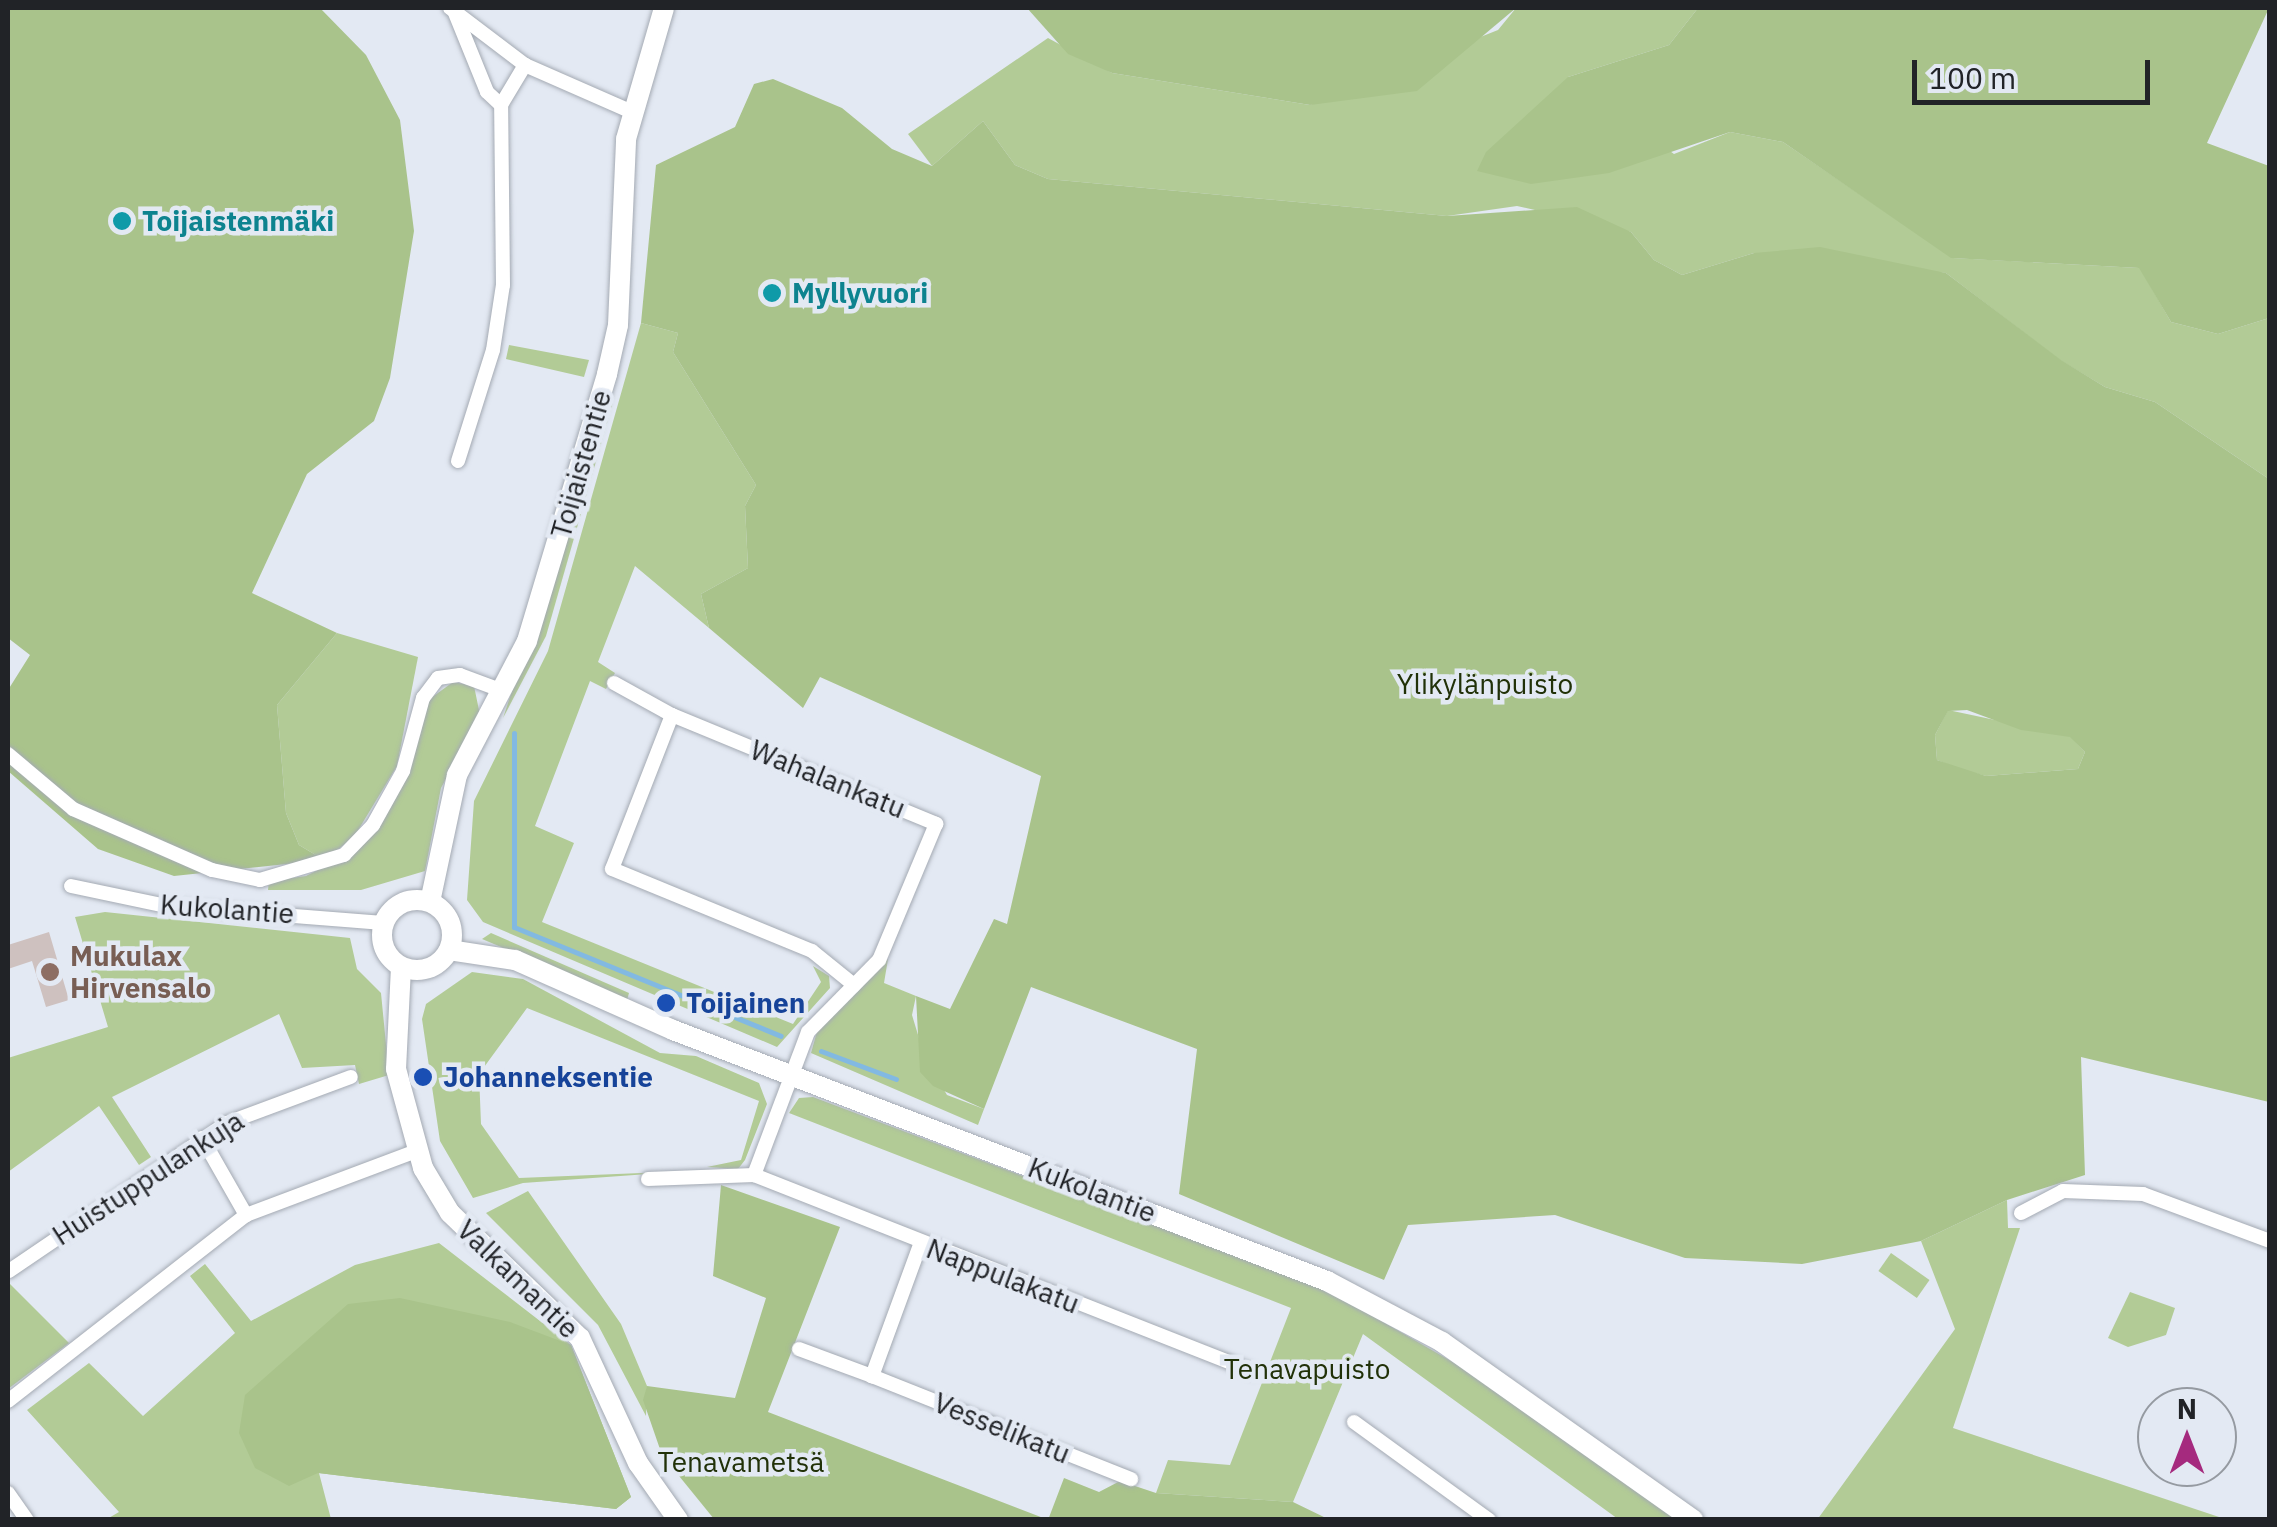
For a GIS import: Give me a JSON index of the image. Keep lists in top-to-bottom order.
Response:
{
  "streets": {
    "street": [
      "Toijaistentie",
      "Wahalankatu",
      "Kukolantie",
      "Huistuppulankuja",
      "Nappulakatu",
      "Valkamantie",
      "Vesselikatu"
    ]
  },
  "crossings": [
    ["Toijaistentie", "Kukolantie"],
    ["Toijaistentie", "Valkamantie"],
    ["Wahalankatu", "Kukolantie"],
    ["Kukolantie", "Valkamantie"]
  ],
  "parks": ["Ylikylänpuisto", "Tenavapuisto", "Tenavametsä"],
  "places": [
    "Toijaistenmäki",
    "Myllyvuori",
    "Mukulax Hirvensalo",
    "Toijainen",
    "Johanneksentie"
  ],
  "scale_bar": "100 m",
  "north": "top"
}
